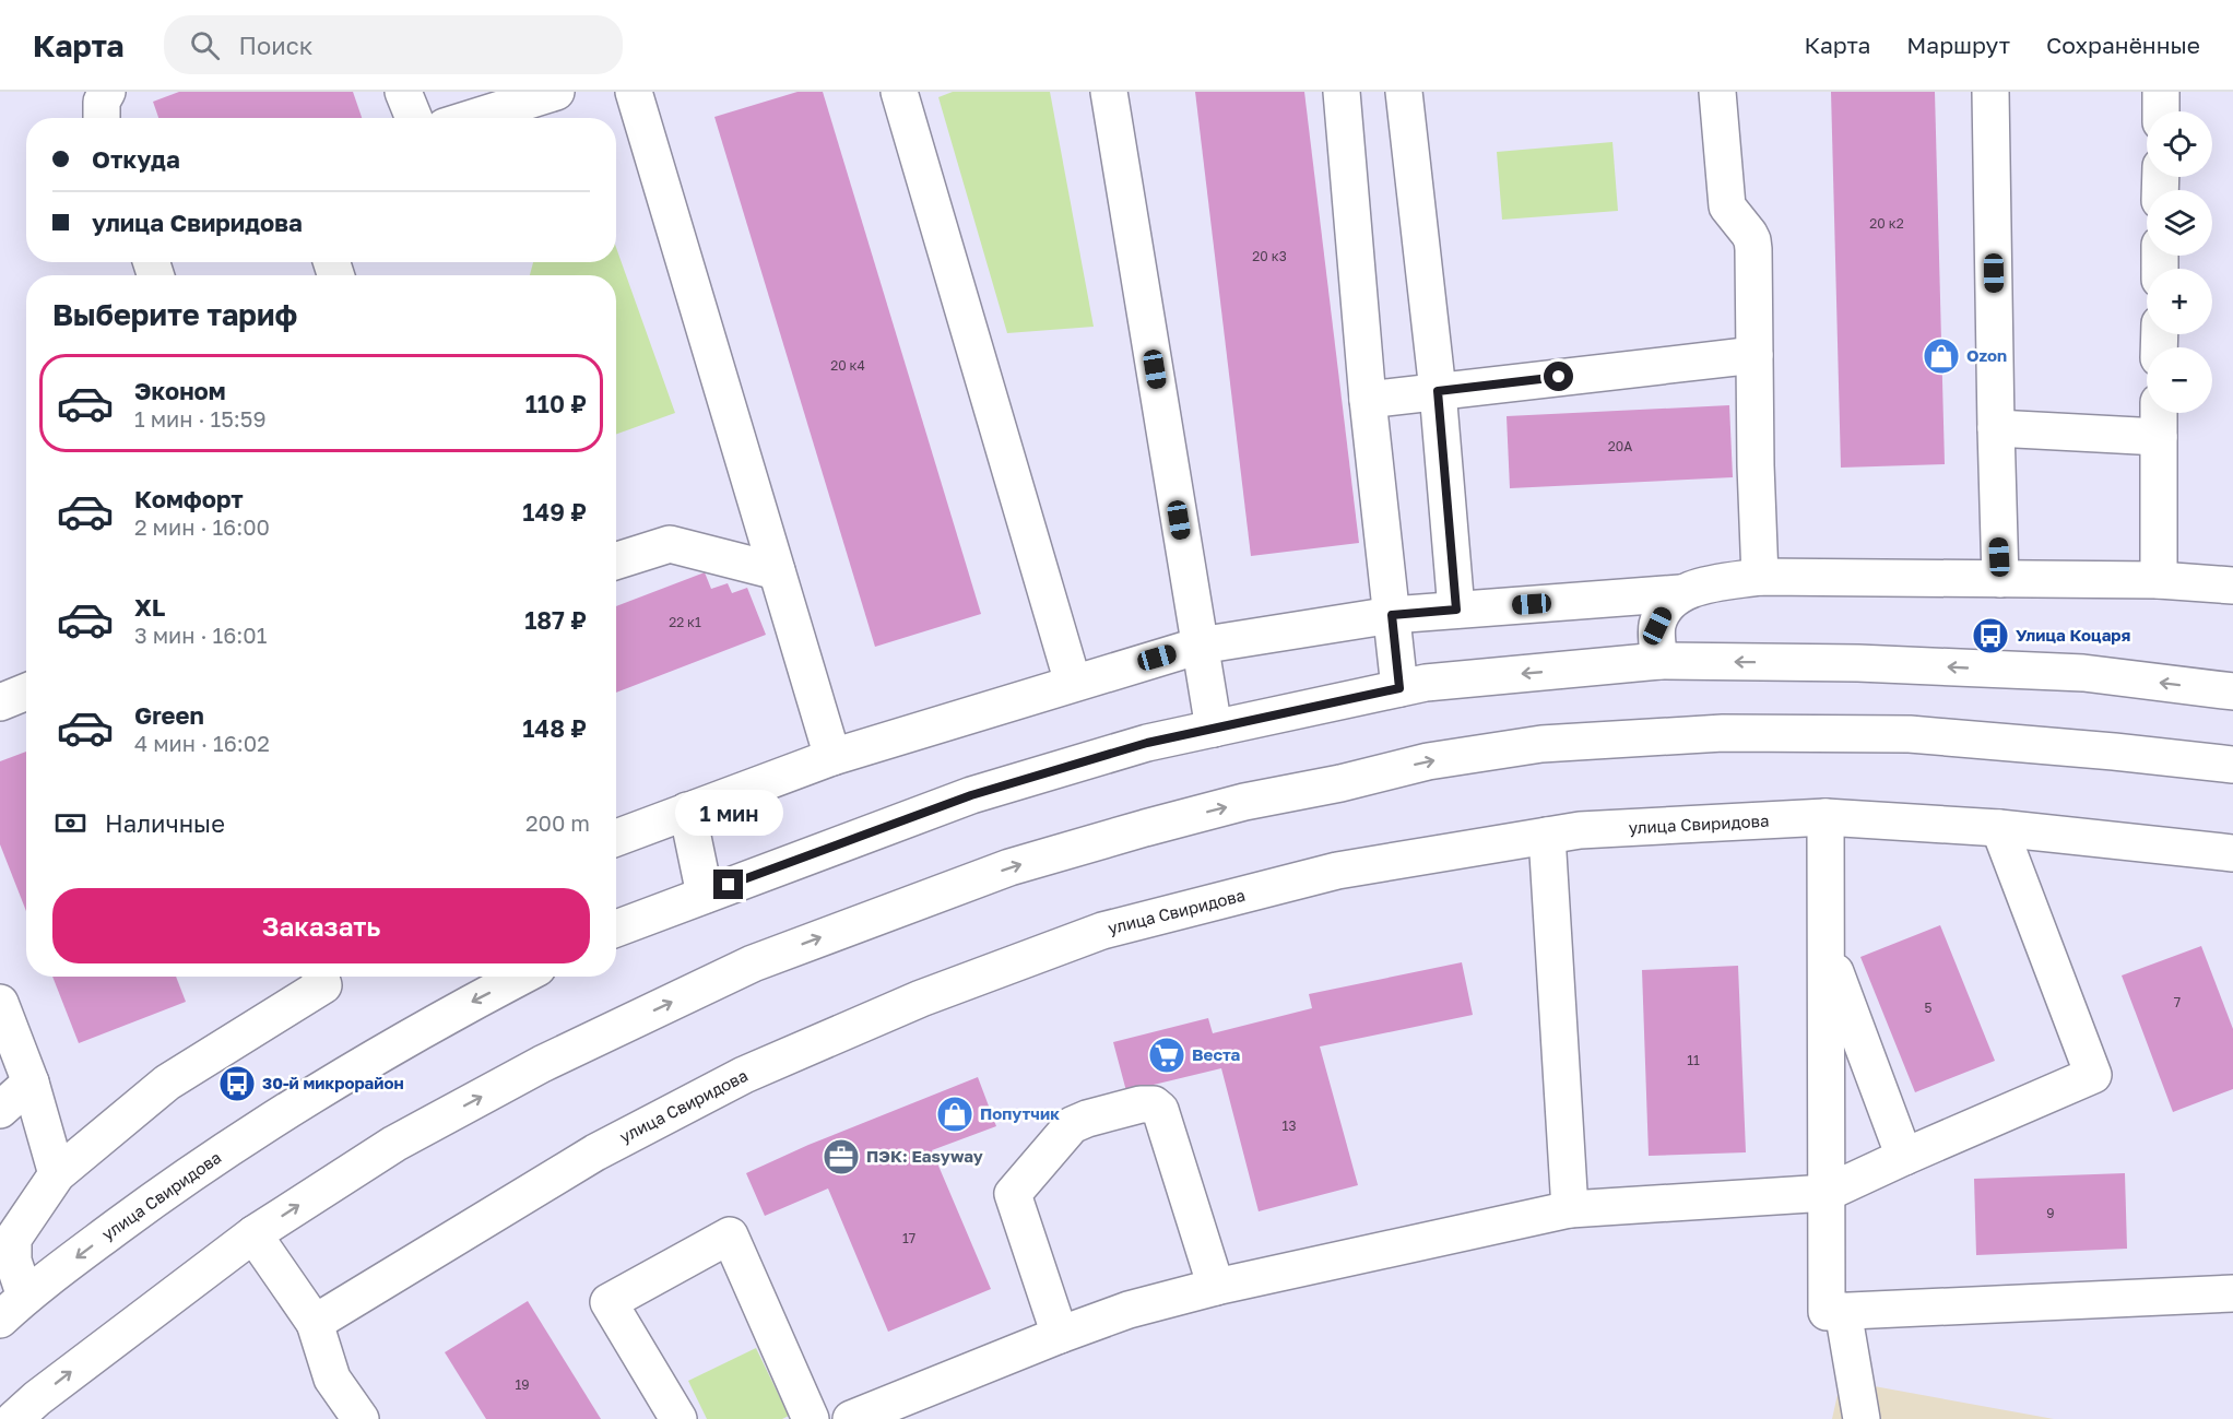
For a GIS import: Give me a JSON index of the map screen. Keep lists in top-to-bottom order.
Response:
{
  "streets": {
    "street": ["улица Свиридова"]
  },
  "places": {
    "shop": ["Ozon", "Попутчик"],
    "bus stop": ["Улица Коцаря", "30-й микрорайон"],
    "supermarket": ["Веста"],
    "office": ["ПЭК: Easyway"]
  },
  "house_numbers": [
    "20 к2",
    "20 к3",
    "20 к4",
    "20А",
    "22 к1",
    "7",
    "5",
    "11",
    "13",
    "9",
    "17",
    "19"
  ],
  "page": {
    "header": "Карта",
    "search": "Поиск",
    "nav": ["Карта", "Маршрут", "Сохранённые"],
    "map_buttons": ["+", "−"],
    "banner": ["Откуда", "улица Свиридова"],
    "heading": "Выберите тариф",
    "list": [
      {
        "name": "Эконом",
        "note": "1 мин · 15:59",
        "value": "110 ₽"
      },
      {
        "name": "Комфорт",
        "note": "2 мин · 16:00",
        "value": "149 ₽"
      },
      {
        "name": "XL",
        "note": "3 мин · 16:01",
        "value": "187 ₽"
      },
      {
        "name": "Green",
        "note": "4 мин · 16:02",
        "value": "148 ₽"
      }
    ],
    "pay": ["Наличные", "200 m"],
    "bubble": "1 мин",
    "buttons": "Заказать"
  }
}
